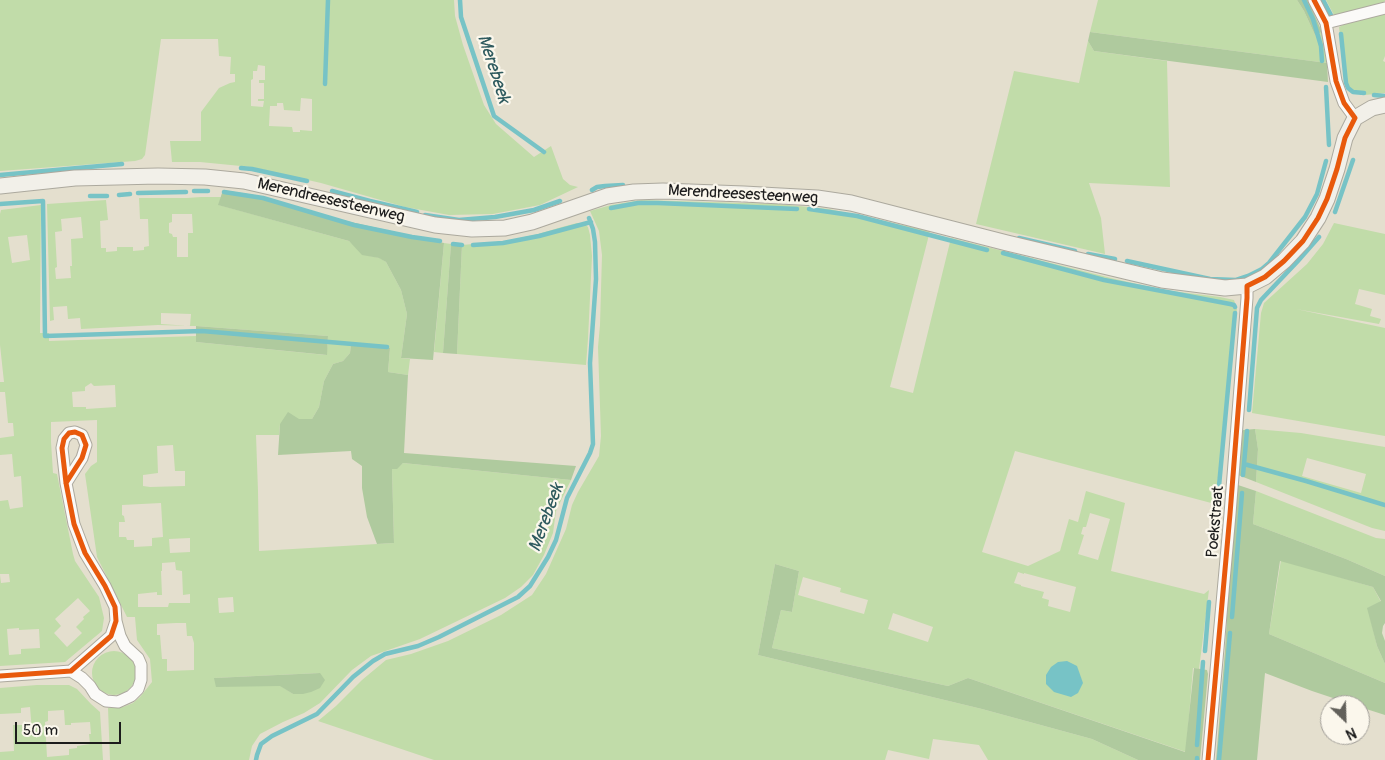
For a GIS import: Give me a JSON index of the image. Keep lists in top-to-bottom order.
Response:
{
  "streets": {
    "main road": ["Merendreesesteenweg"],
    "street": ["Poekstraat"]
  },
  "crossings": [
    ["Merendreesesteenweg", "Poekstraat"]
  ],
  "water": ["Merebeek"],
  "scale_bar": "50 m",
  "north": "bottom right"
}
